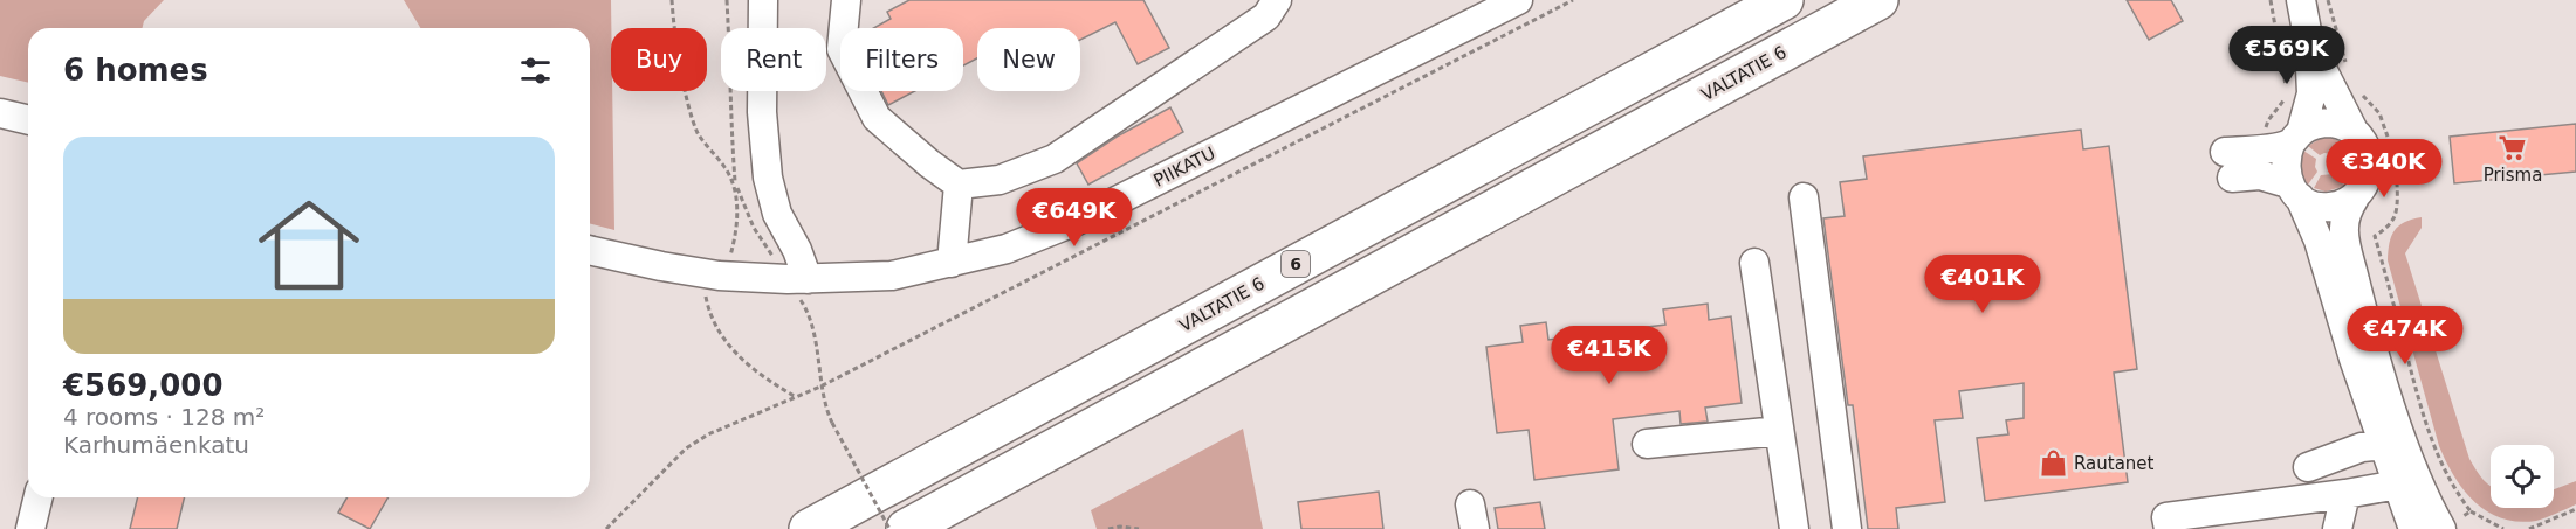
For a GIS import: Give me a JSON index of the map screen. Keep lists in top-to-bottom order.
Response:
{
  "streets": {
    "highway": ["VALTATIE 6", "6"],
    "street": ["PIIKATU"]
  },
  "places": {
    "supermarket": ["Prisma"],
    "shop": ["Rautanet"]
  },
  "page": {
    "price": [
      "€569K",
      "€340K",
      "€649K",
      "€401K",
      "€474K",
      "€415K"
    ],
    "chip": [
      "Buy",
      "Rent",
      "Filters",
      "New"
    ],
    "heading": "6 homes",
    "list": [
      {
        "name": "€569,000",
        "note": "4 rooms · 128 m² · Karhumäenkatu"
      }
    ]
  }
}
